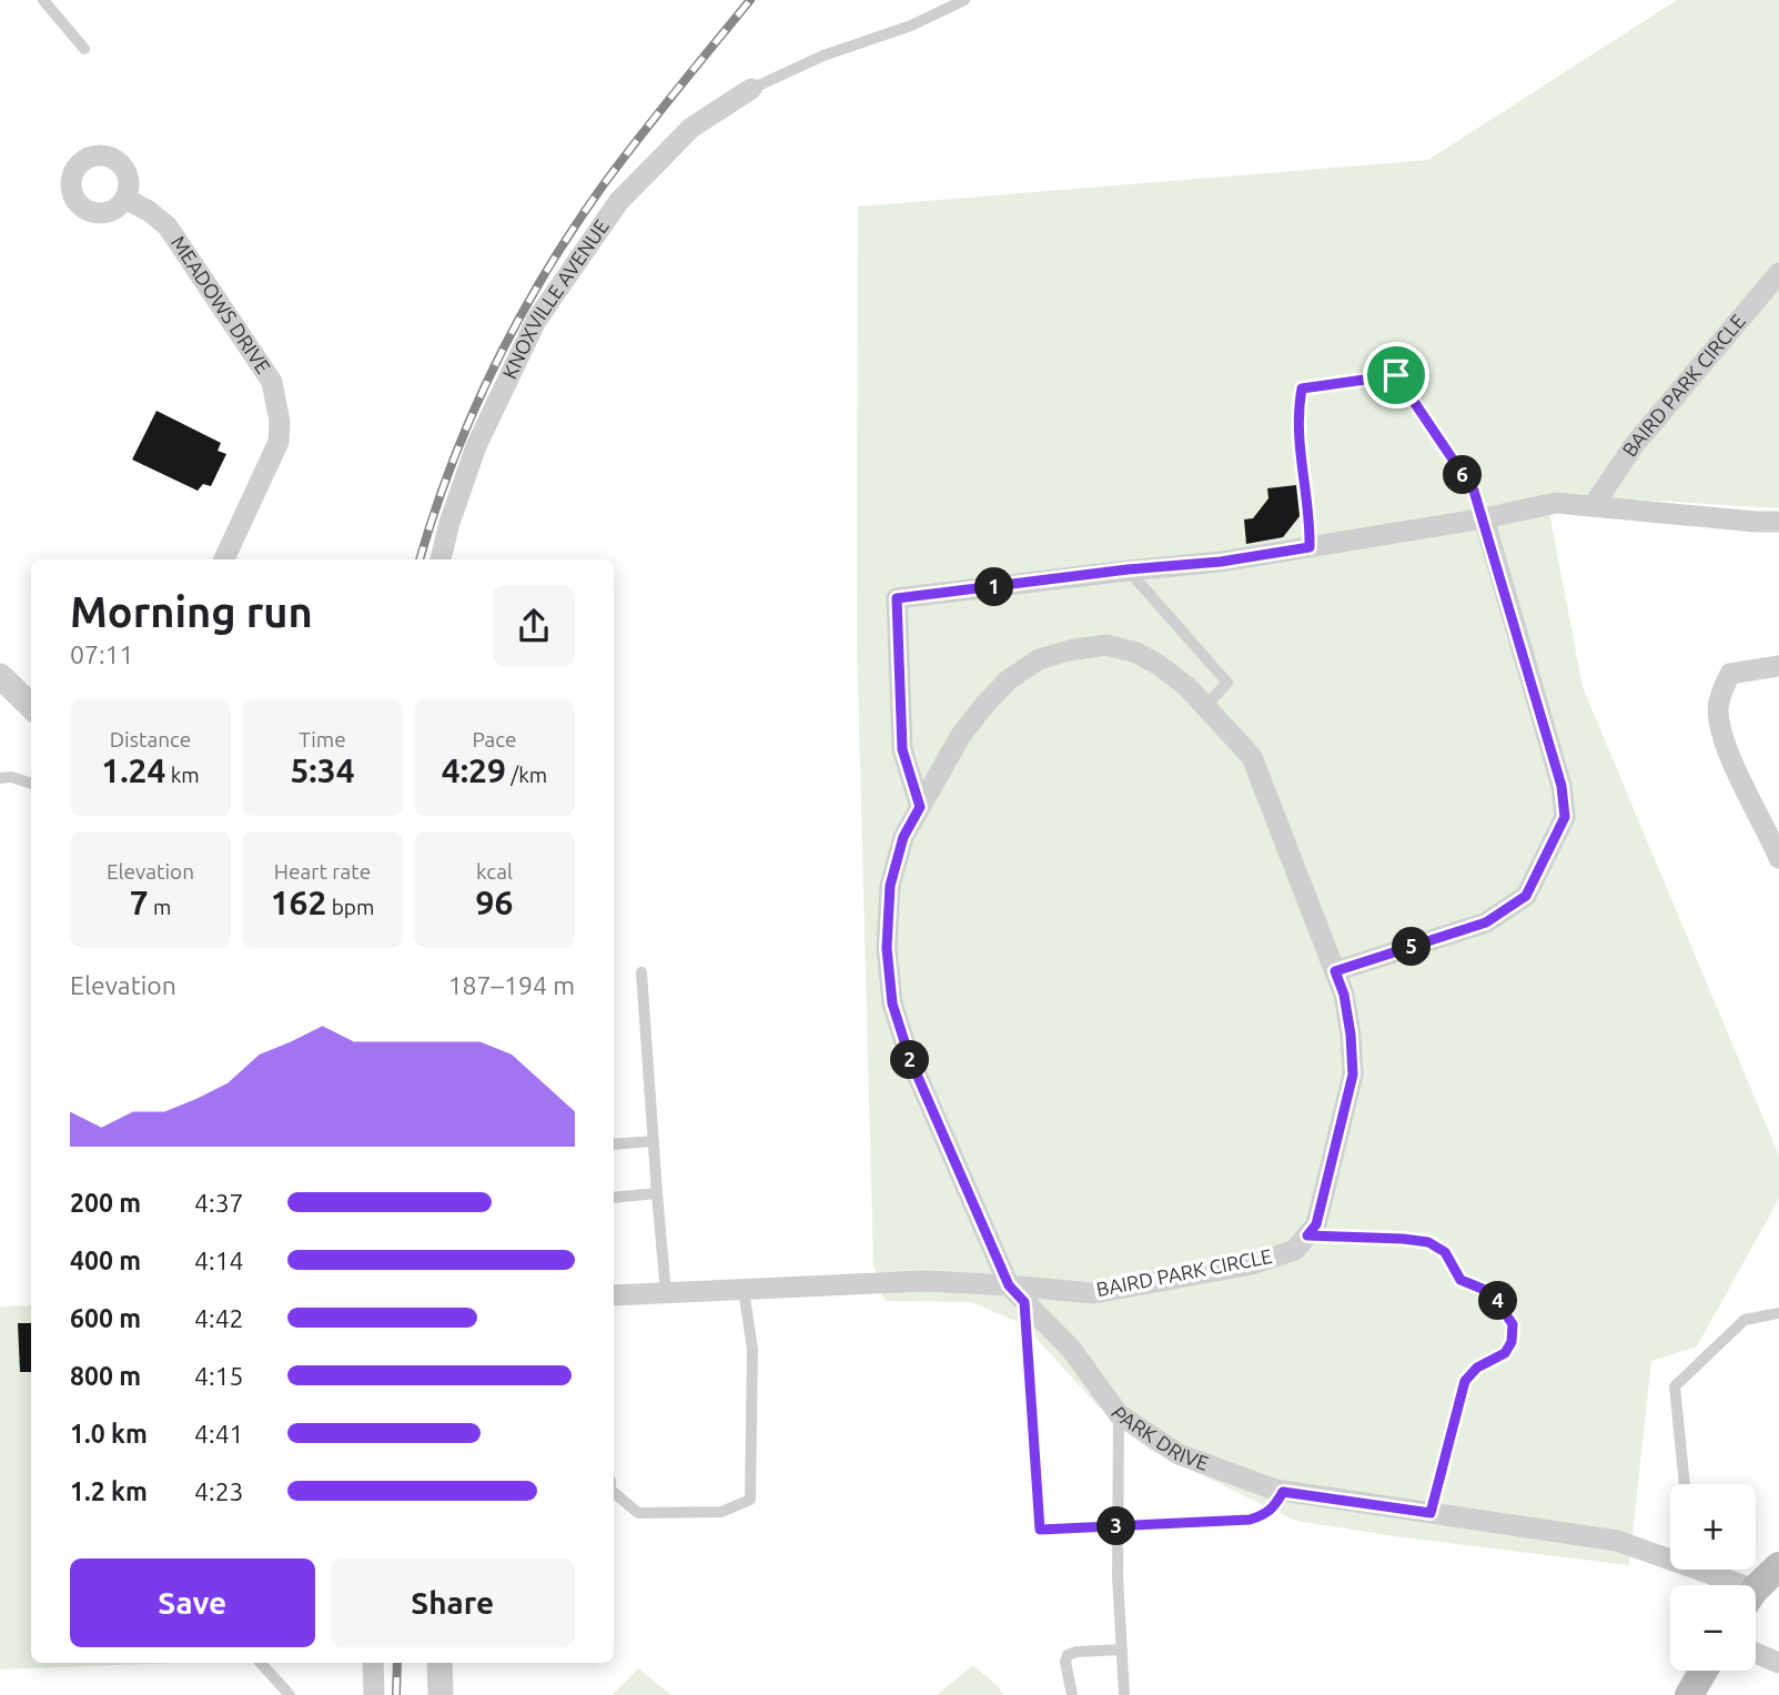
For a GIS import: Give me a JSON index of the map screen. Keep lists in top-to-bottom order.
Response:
{
  "streets": {
    "street": [
      "KNOXVILLE AVENUE",
      "MEADOWS DRIVE",
      "BAIRD PARK CIRCLE",
      "PARK DRIVE"
    ]
  },
  "crossings": [
    ["BAIRD PARK CIRCLE", "PARK DRIVE"]
  ],
  "page": {
    "pins": [
      "6",
      "1",
      "5",
      "2",
      "4",
      "3"
    ],
    "heading": ["Morning run", "07:11"],
    "stats": [
      ["Distance", "1.24 km"],
      ["Time", "5:34"],
      ["Pace", "4:29 /km"],
      ["Elevation", "7 m"],
      ["Heart rate", "162 bpm"],
      ["kcal", "96"]
    ],
    "chart": ["Elevation", "187–194 m"],
    "list": [
      {
        "name": "200 m",
        "note": "4:37"
      },
      {
        "name": "400 m",
        "note": "4:14"
      },
      {
        "name": "600 m",
        "note": "4:42"
      },
      {
        "name": "800 m",
        "note": "4:15"
      },
      {
        "name": "1.0 km",
        "note": "4:41"
      },
      {
        "name": "1.2 km",
        "note": "4:23"
      }
    ],
    "map_buttons": ["+", "−"],
    "buttons": ["Save", "Share"]
  }
}
